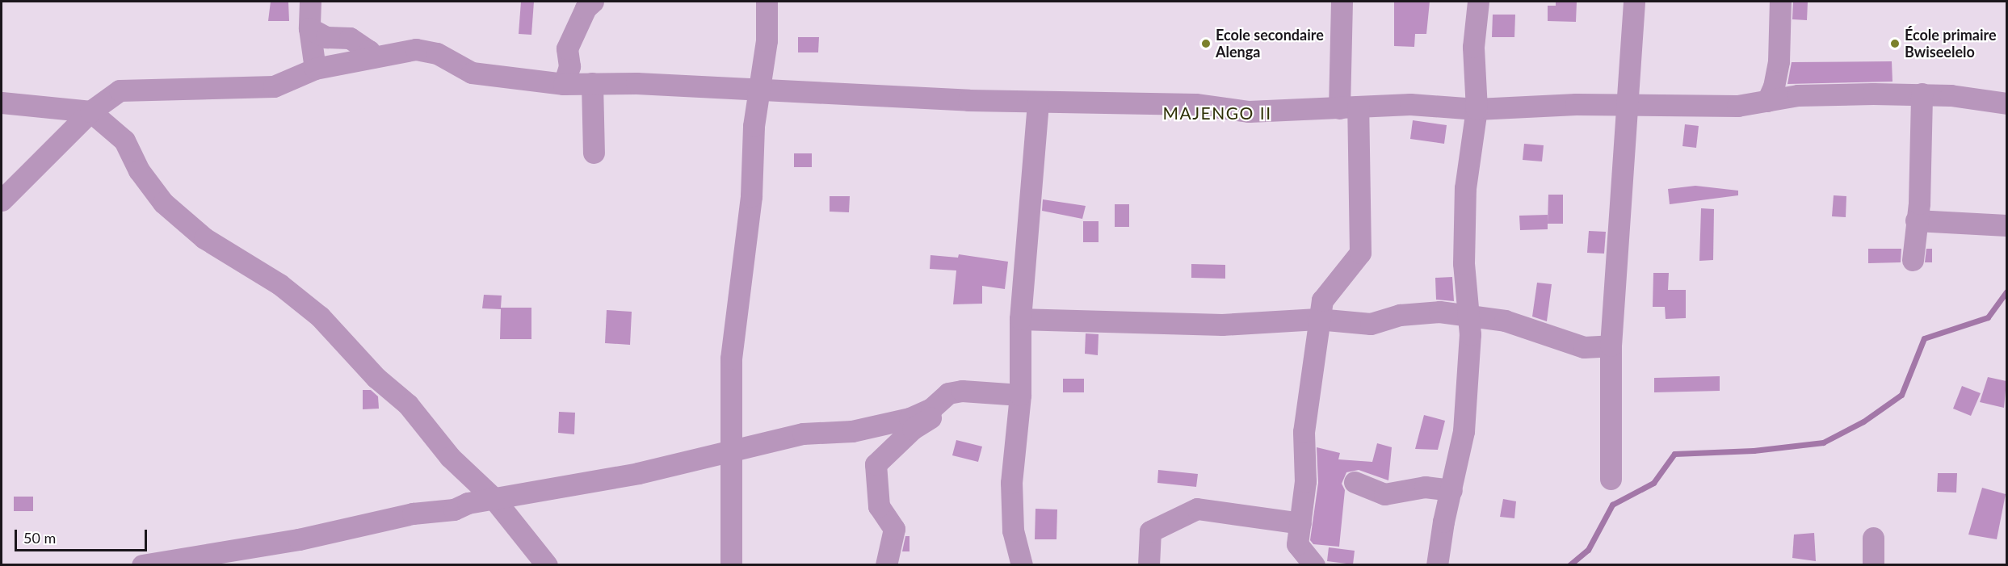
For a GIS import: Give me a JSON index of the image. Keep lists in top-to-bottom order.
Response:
{
  "districts": ["MAJENGO II"],
  "places": ["Ecole secondaire Alenga", "École primaire Bwiseelelo"],
  "scale_bar": "50 m"
}
